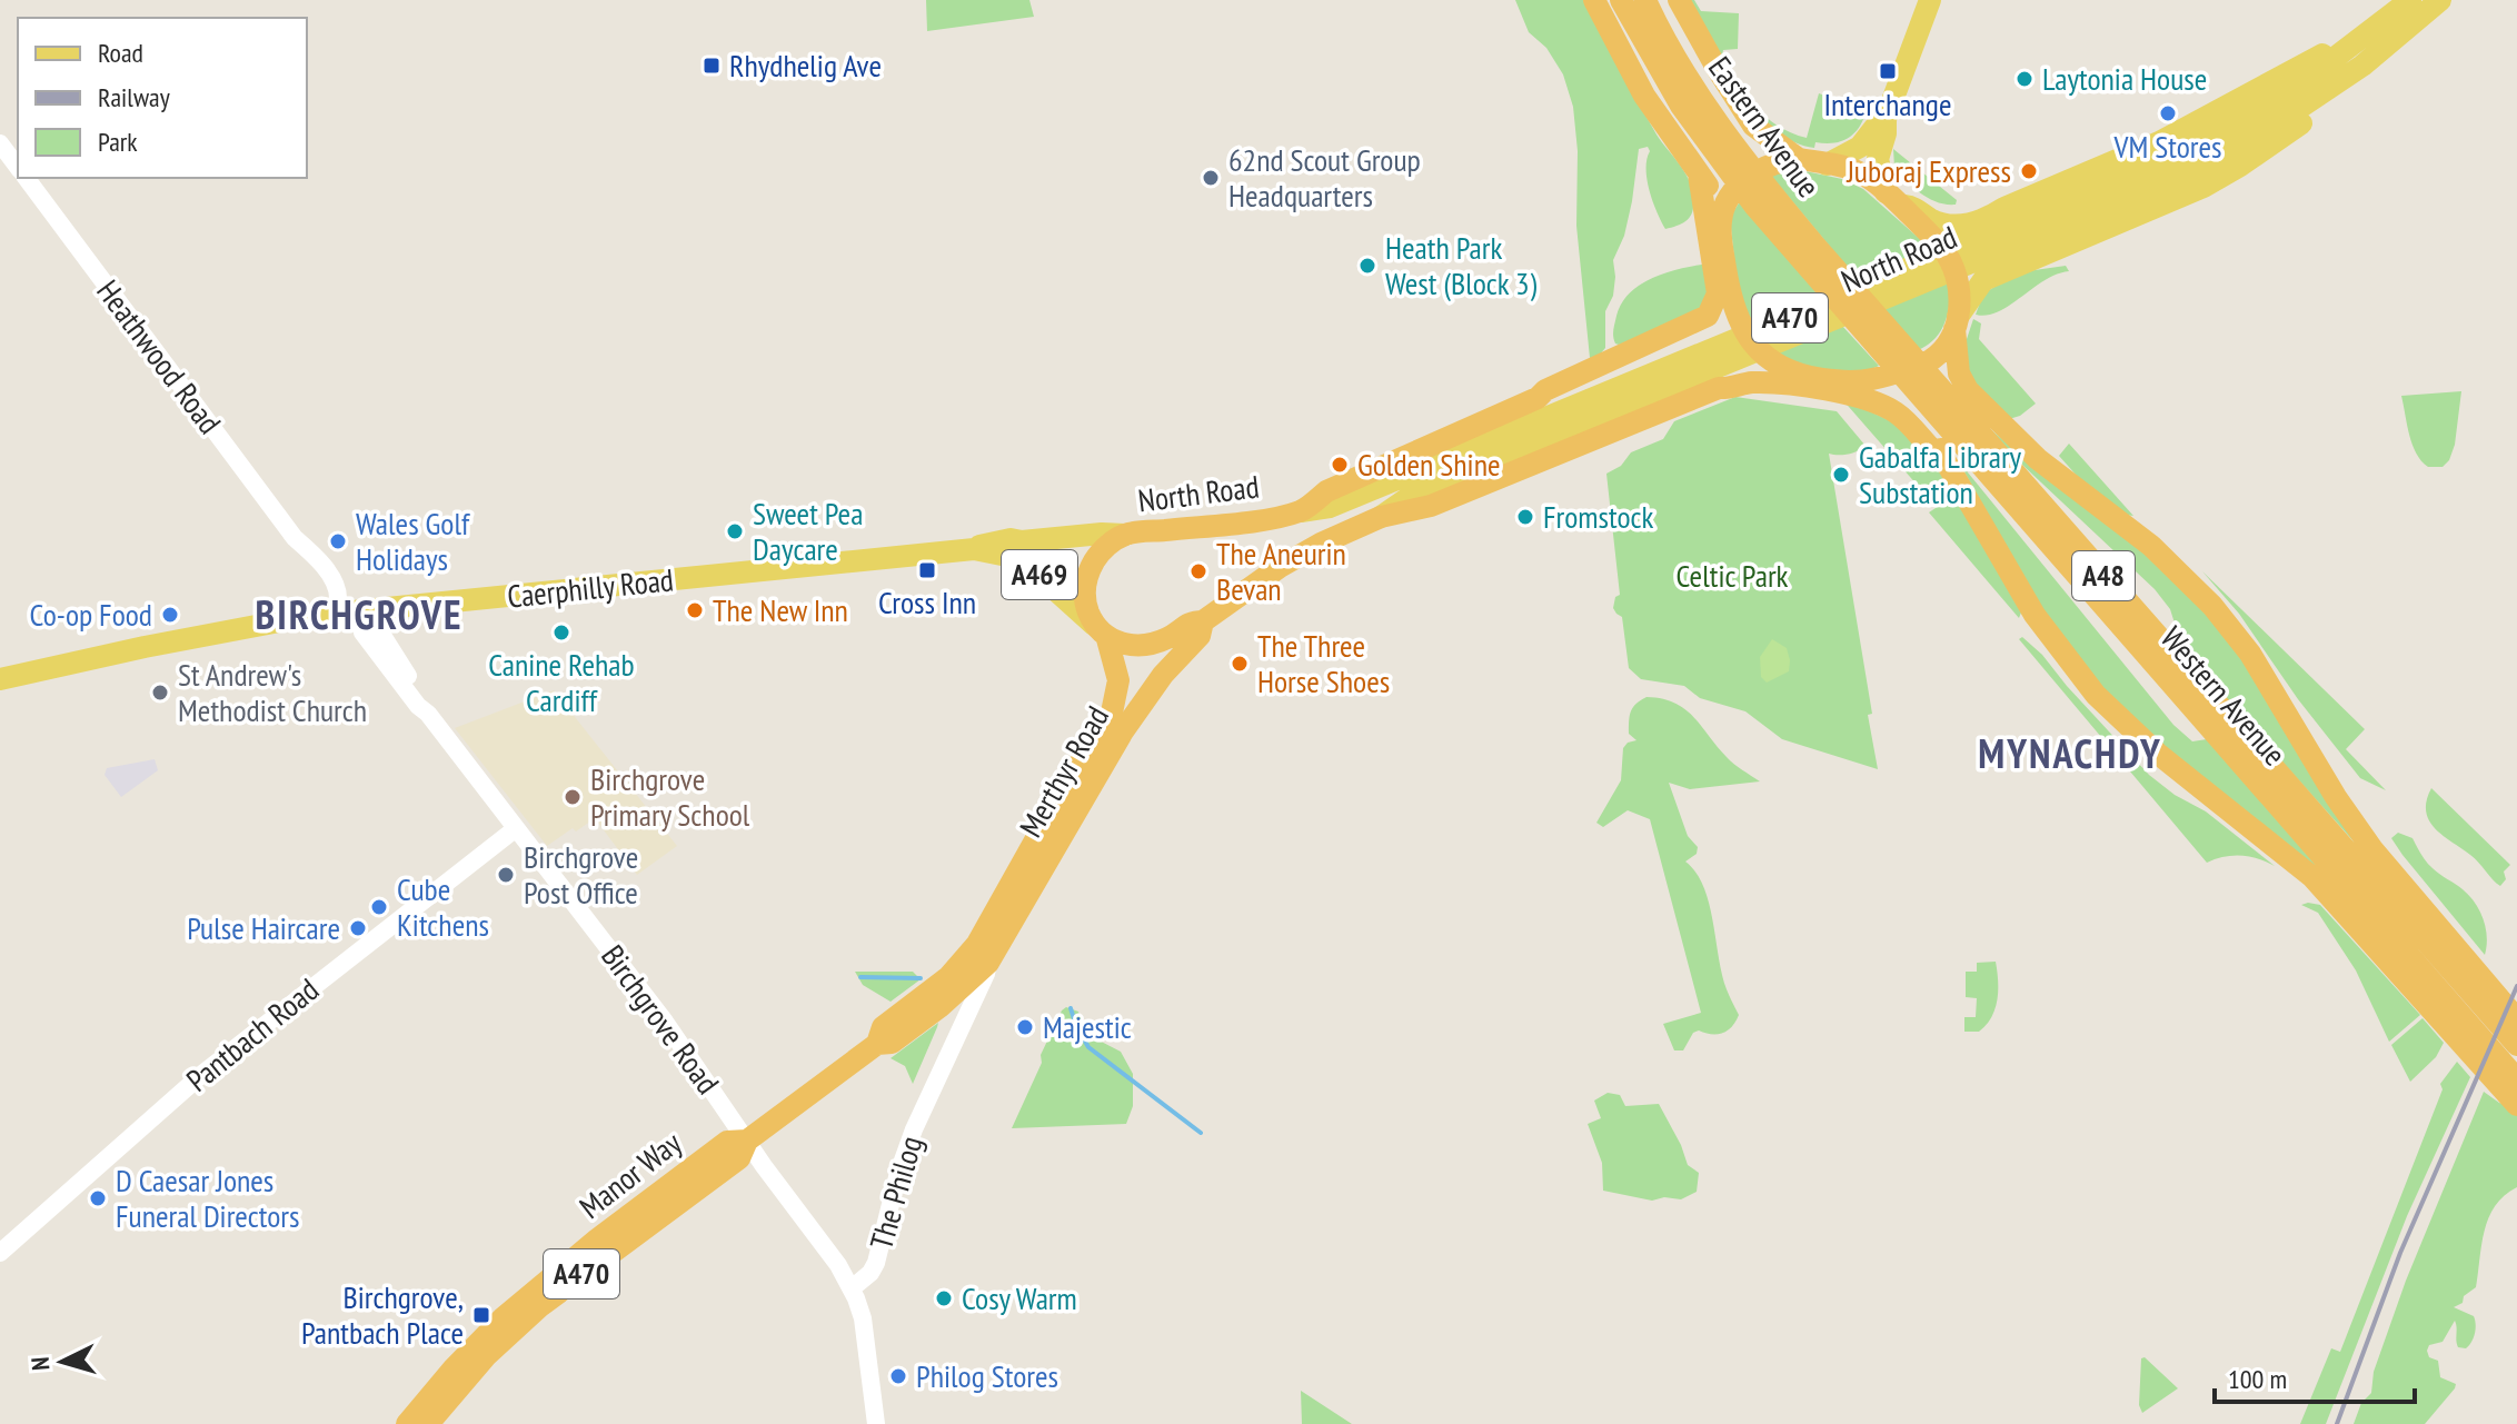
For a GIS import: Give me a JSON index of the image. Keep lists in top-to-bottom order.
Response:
{
  "streets": {
    "highway": [
      "Eastern Avenue",
      "North Road",
      "A470",
      "A48",
      "Western Avenue",
      "Merthyr Road",
      "Manor Way"
    ],
    "main road": ["A469", "Caerphilly Road"],
    "street": [
      "Heathwood Road",
      "Birchgrove Road",
      "Pantbach Road",
      "The Philog"
    ]
  },
  "crossings": [
    ["Eastern Avenue", "Western Avenue"],
    ["North Road", "Caerphilly Road"],
    ["North Road", "Merthyr Road"],
    ["Heathwood Road", "Caerphilly Road"],
    ["Heathwood Road", "Birchgrove Road"],
    ["Caerphilly Road", "Merthyr Road"],
    ["Caerphilly Road", "Birchgrove Road"],
    ["Merthyr Road", "Manor Way"],
    ["Merthyr Road", "The Philog"],
    ["Birchgrove Road", "Pantbach Road"],
    ["Birchgrove Road", "Manor Way"],
    ["Birchgrove Road", "The Philog"],
    ["Manor Way", "The Philog"]
  ],
  "districts": ["BIRCHGROVE", "MYNACHDY"],
  "parks": ["Celtic Park"],
  "places": {
    "transit": [
      "Rhydhelig Ave",
      "Interchange",
      "Cross Inn",
      "Birchgrove, Pantbach Place"
    ],
    "other": [
      "Laytonia House",
      "VM Stores",
      "Juboraj Express",
      "62nd Scout Group Headquarters",
      "Heath Park West (Block 3)",
      "Golden Shine",
      "Gabalfa Library Substation",
      "Fromstock",
      "Sweet Pea Daycare",
      "Wales Golf Holidays",
      "The Aneurin Bevan",
      "The New Inn",
      "Co-op Food",
      "Canine Rehab Cardiff",
      "The Three Horse Shoes",
      "St Andrew's Methodist Church",
      "Birchgrove Primary School",
      "Birchgrove Post Office",
      "Cube Kitchens",
      "Pulse Haircare",
      "Majestic",
      "D Caesar Jones Funeral Directors",
      "Cosy Warm",
      "Philog Stores"
    ]
  },
  "legend": ["Road", "Railway", "Park"],
  "scale_bar": "100 m",
  "north": "left"
}
